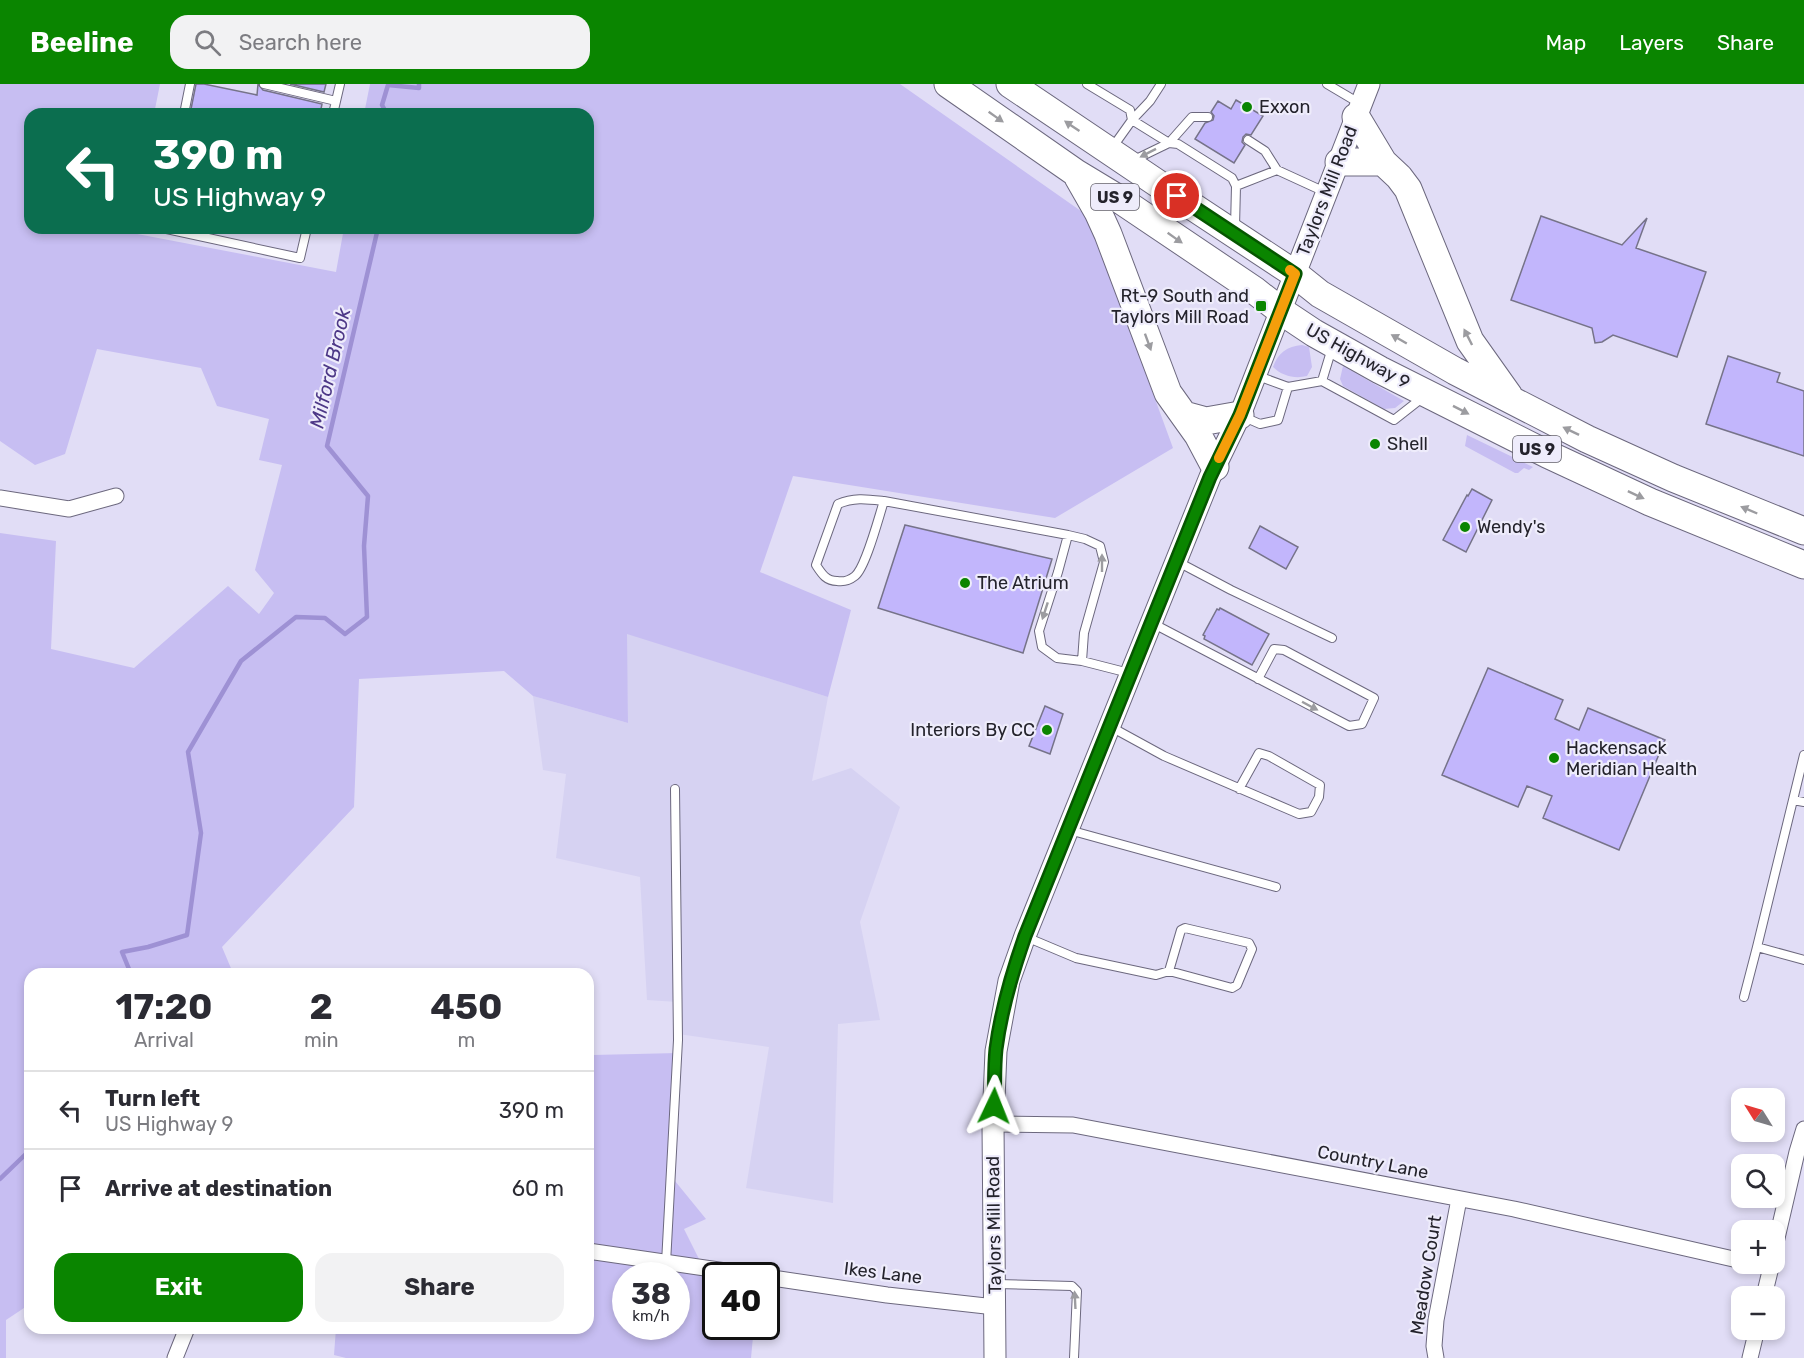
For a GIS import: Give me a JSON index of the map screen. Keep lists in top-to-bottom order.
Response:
{
  "streets": {
    "highway": ["US 9", "US Highway 9"],
    "street": [
      "Taylors Mill Road",
      "Country Lane",
      "Ikes Lane",
      "Meadow Court"
    ]
  },
  "crossings": [
    ["Taylors Mill Road", "US Highway 9"],
    ["Taylors Mill Road", "Country Lane"],
    ["Taylors Mill Road", "Ikes Lane"],
    ["Country Lane", "Meadow Court"]
  ],
  "water": ["Milford Brook"],
  "places": {
    "other": [
      "Exxon",
      "Shell",
      "Wendy's",
      "The Atrium",
      "Interiors By CC",
      "Hackensack Meridian Health"
    ],
    "transit": ["Rt-9 South and Taylors Mill Road"]
  },
  "north": "top left",
  "page": {
    "header": "Beeline",
    "search": "Search here",
    "nav": ["Map", "Layers", "Share"],
    "turn": ["390 m", "US Highway 9"],
    "eta": [
      "17:20",
      "Arrival",
      "2",
      "min",
      "450",
      "m"
    ],
    "list": [
      {
        "name": "Turn left",
        "note": "US Highway 9",
        "value": "390 m"
      },
      {
        "name": "Arrive at destination",
        "value": "60 m"
      }
    ],
    "map_buttons": ["+", "−"],
    "buttons": ["Exit", "Share"],
    "speed": "38 km/h",
    "limit": "40"
  }
}
